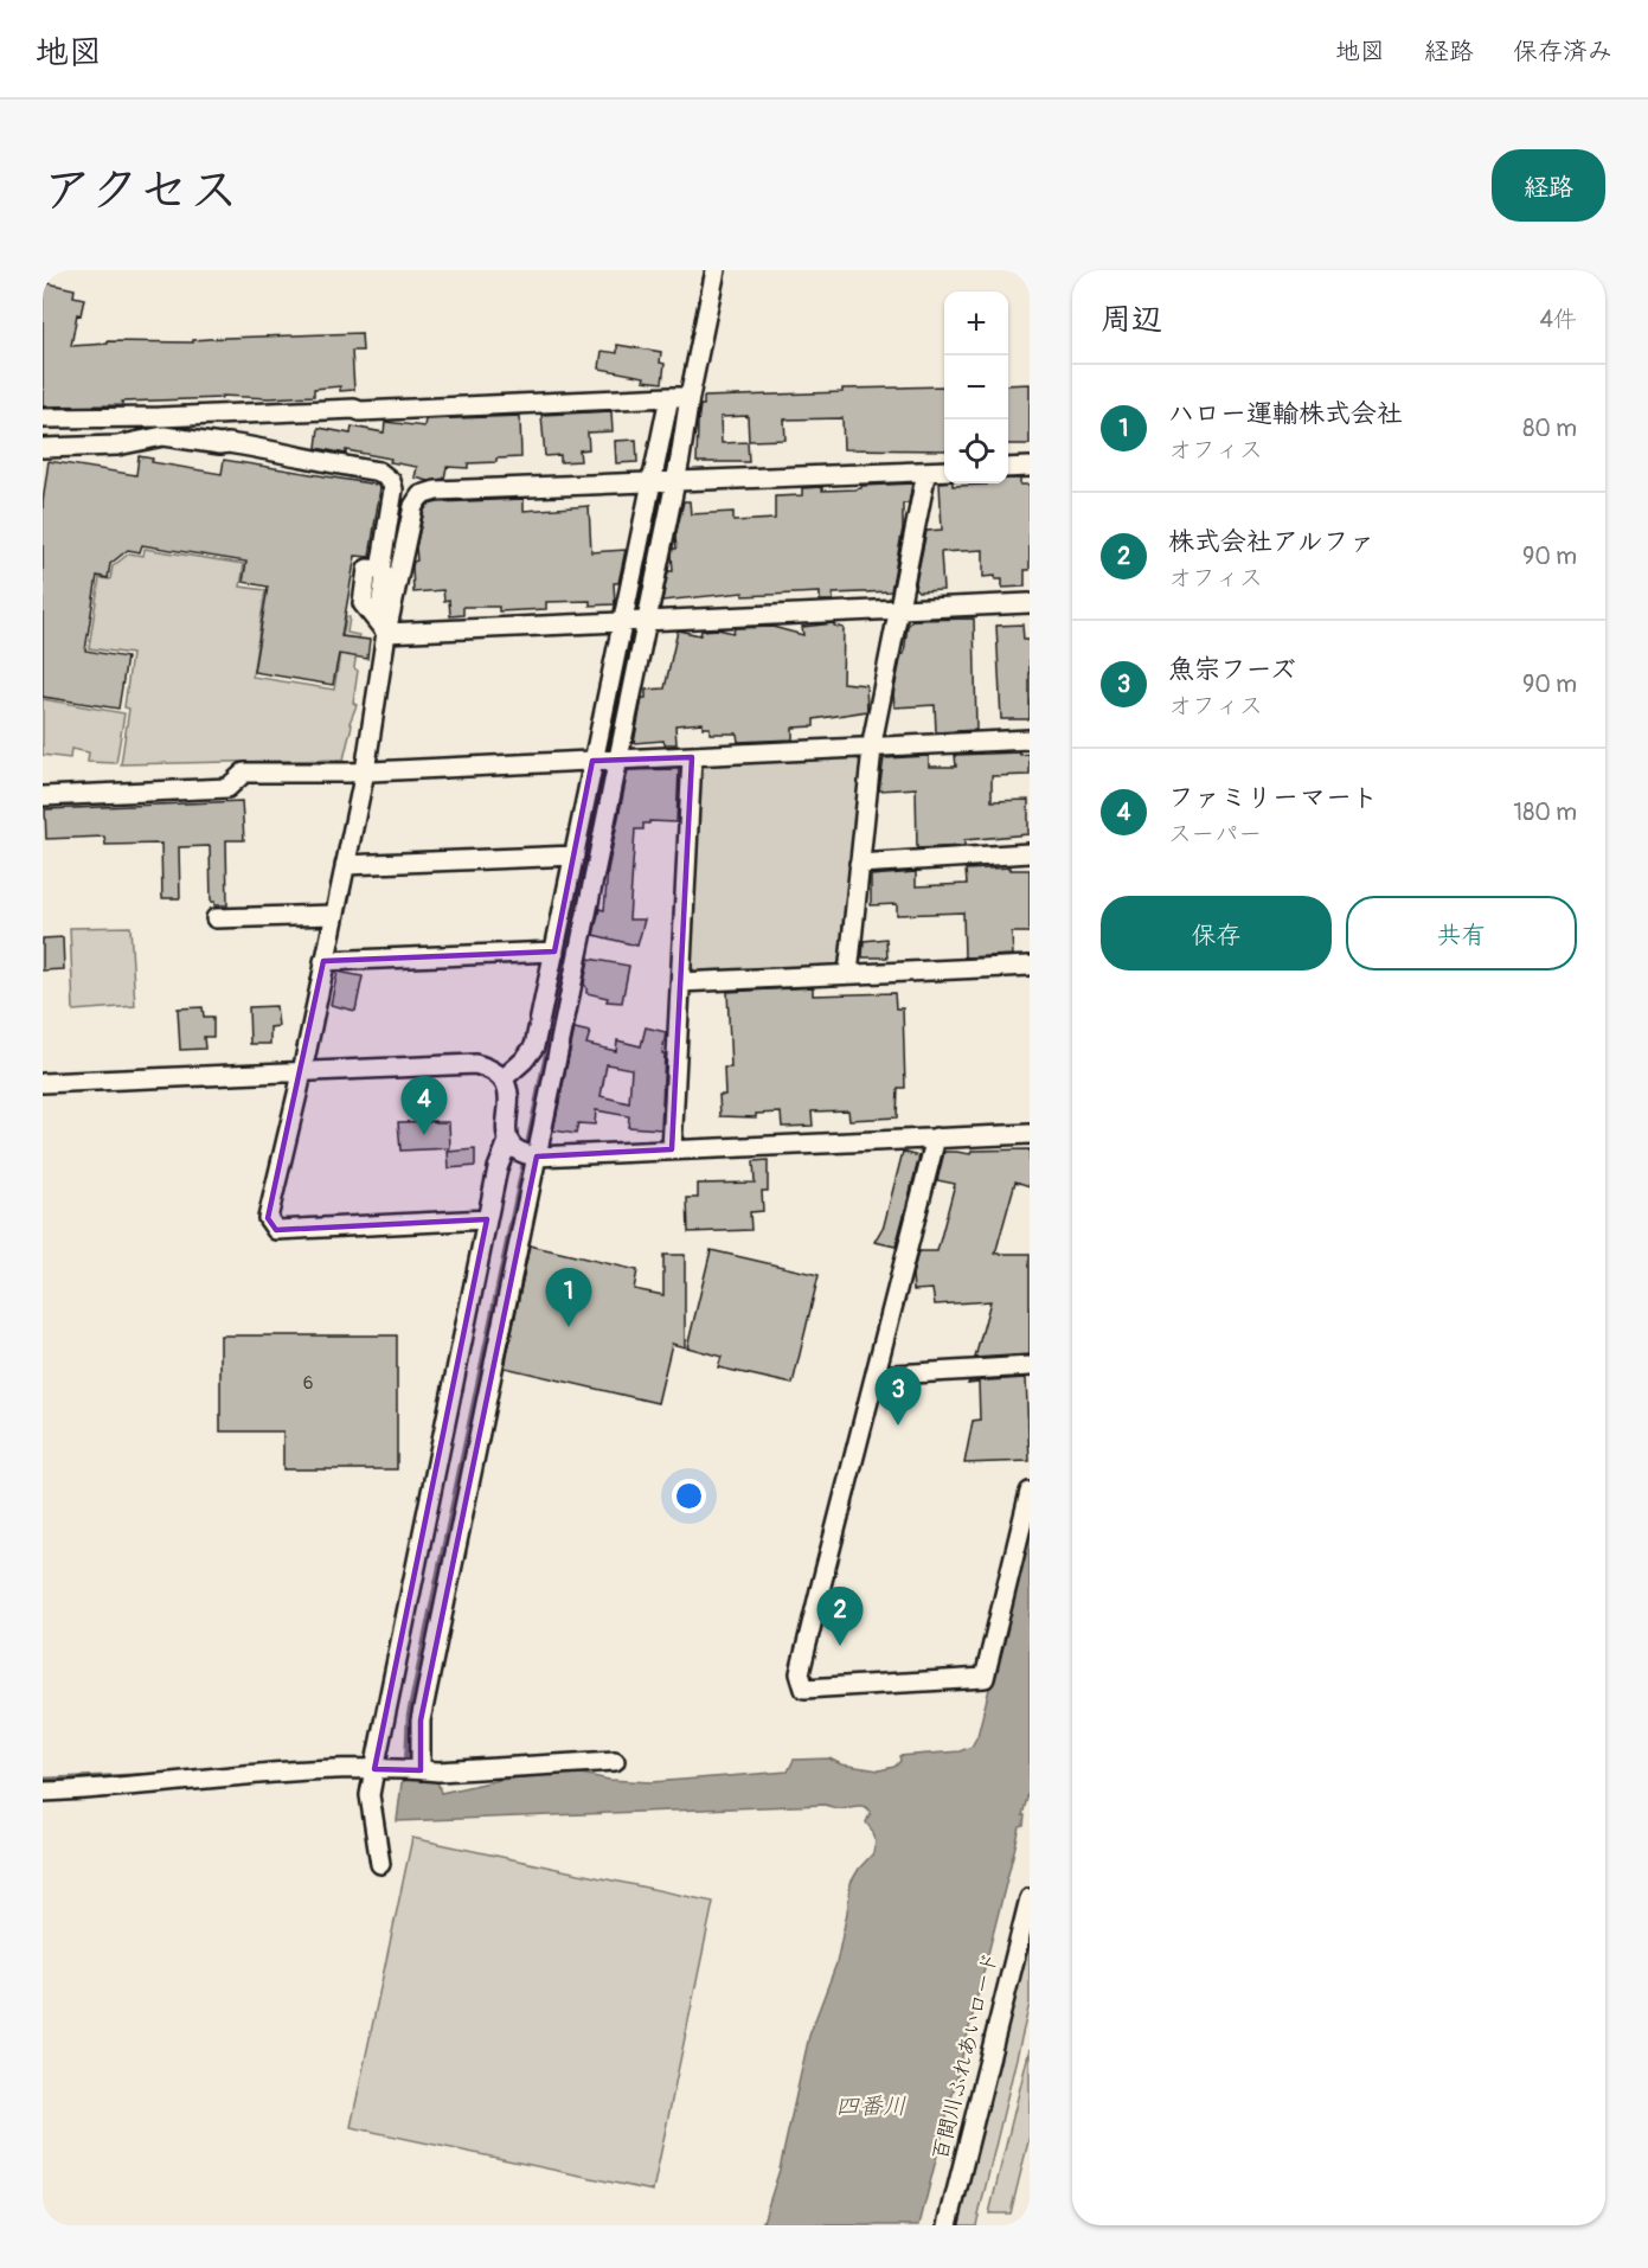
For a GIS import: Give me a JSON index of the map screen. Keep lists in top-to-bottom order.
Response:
{
  "streets": {
    "street": ["百間川ふれあいロード"]
  },
  "water": ["四番川"],
  "house_numbers": ["6"],
  "page": {
    "header": "地図",
    "nav": ["地図", "経路", "保存済み"],
    "title": "アクセス",
    "buttons": [
      "経路",
      ["保存", "共有"]
    ],
    "heading": ["周辺", "4件"],
    "map_buttons": ["+", "−"],
    "list": [
      {
        "mark": "1",
        "name": "ハロー運輸株式会社",
        "note": "オフィス",
        "value": "80 m"
      },
      {
        "mark": "2",
        "name": "株式会社アルファ",
        "note": "オフィス",
        "value": "90 m"
      },
      {
        "mark": "3",
        "name": "魚宗フーズ",
        "note": "オフィス",
        "value": "90 m"
      },
      {
        "mark": "4",
        "name": "ファミリーマート",
        "note": "スーパー",
        "value": "180 m"
      }
    ],
    "pins": [
      "4",
      "1",
      "3",
      "2"
    ]
  }
}
